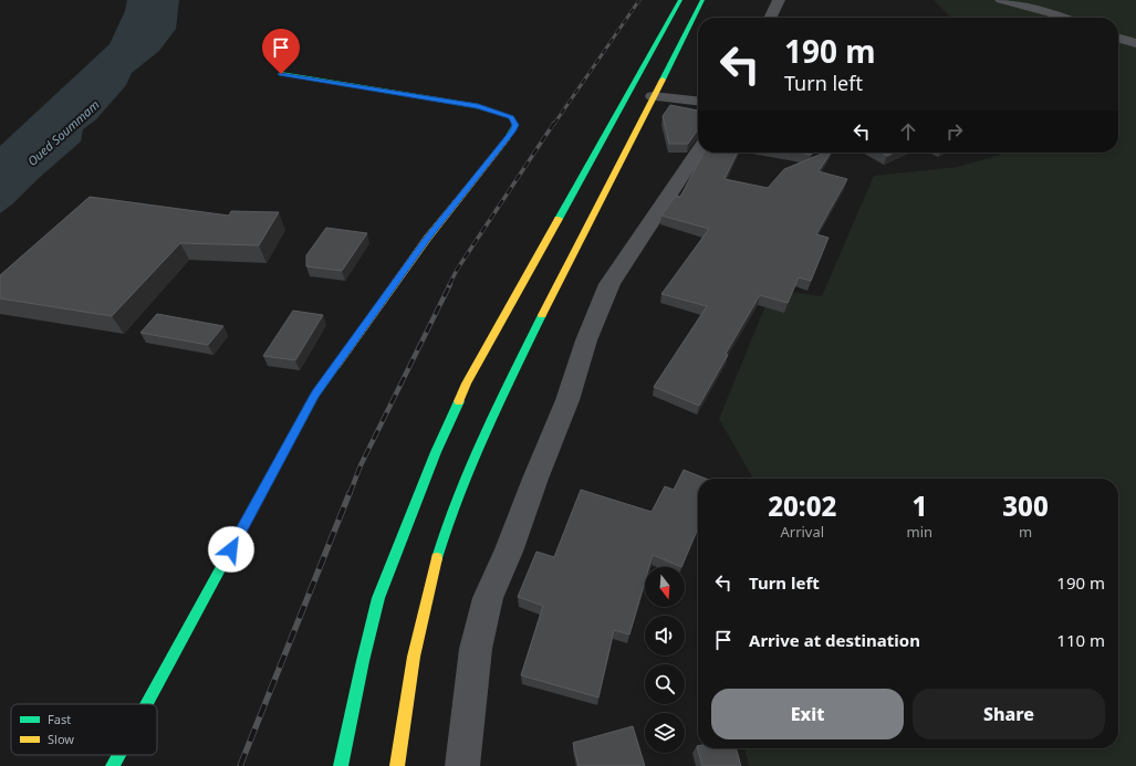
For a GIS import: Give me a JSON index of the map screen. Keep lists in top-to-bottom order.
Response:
{
  "water": ["Oued Soummam"],
  "legend": ["Fast", "Slow"],
  "north": "bottom",
  "page": {
    "turn": ["190 m", "Turn left"],
    "eta": [
      "20:02",
      "Arrival",
      "1",
      "min",
      "300",
      "m"
    ],
    "list": [
      {
        "name": "Turn left",
        "value": "190 m"
      },
      {
        "name": "Arrive at destination",
        "value": "110 m"
      }
    ],
    "buttons": ["Exit", "Share"]
  }
}
